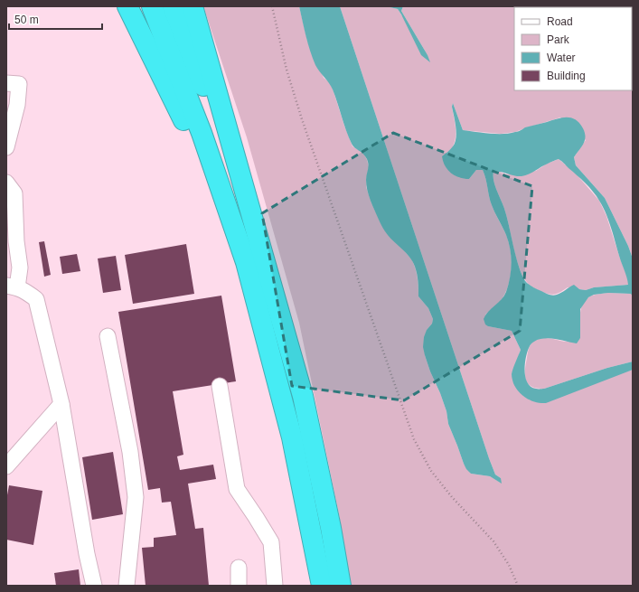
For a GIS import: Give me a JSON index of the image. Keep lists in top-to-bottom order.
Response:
{
  "legend": [
    "Road",
    "Park",
    "Water",
    "Building"
  ],
  "scale_bar": "50 m"
}
